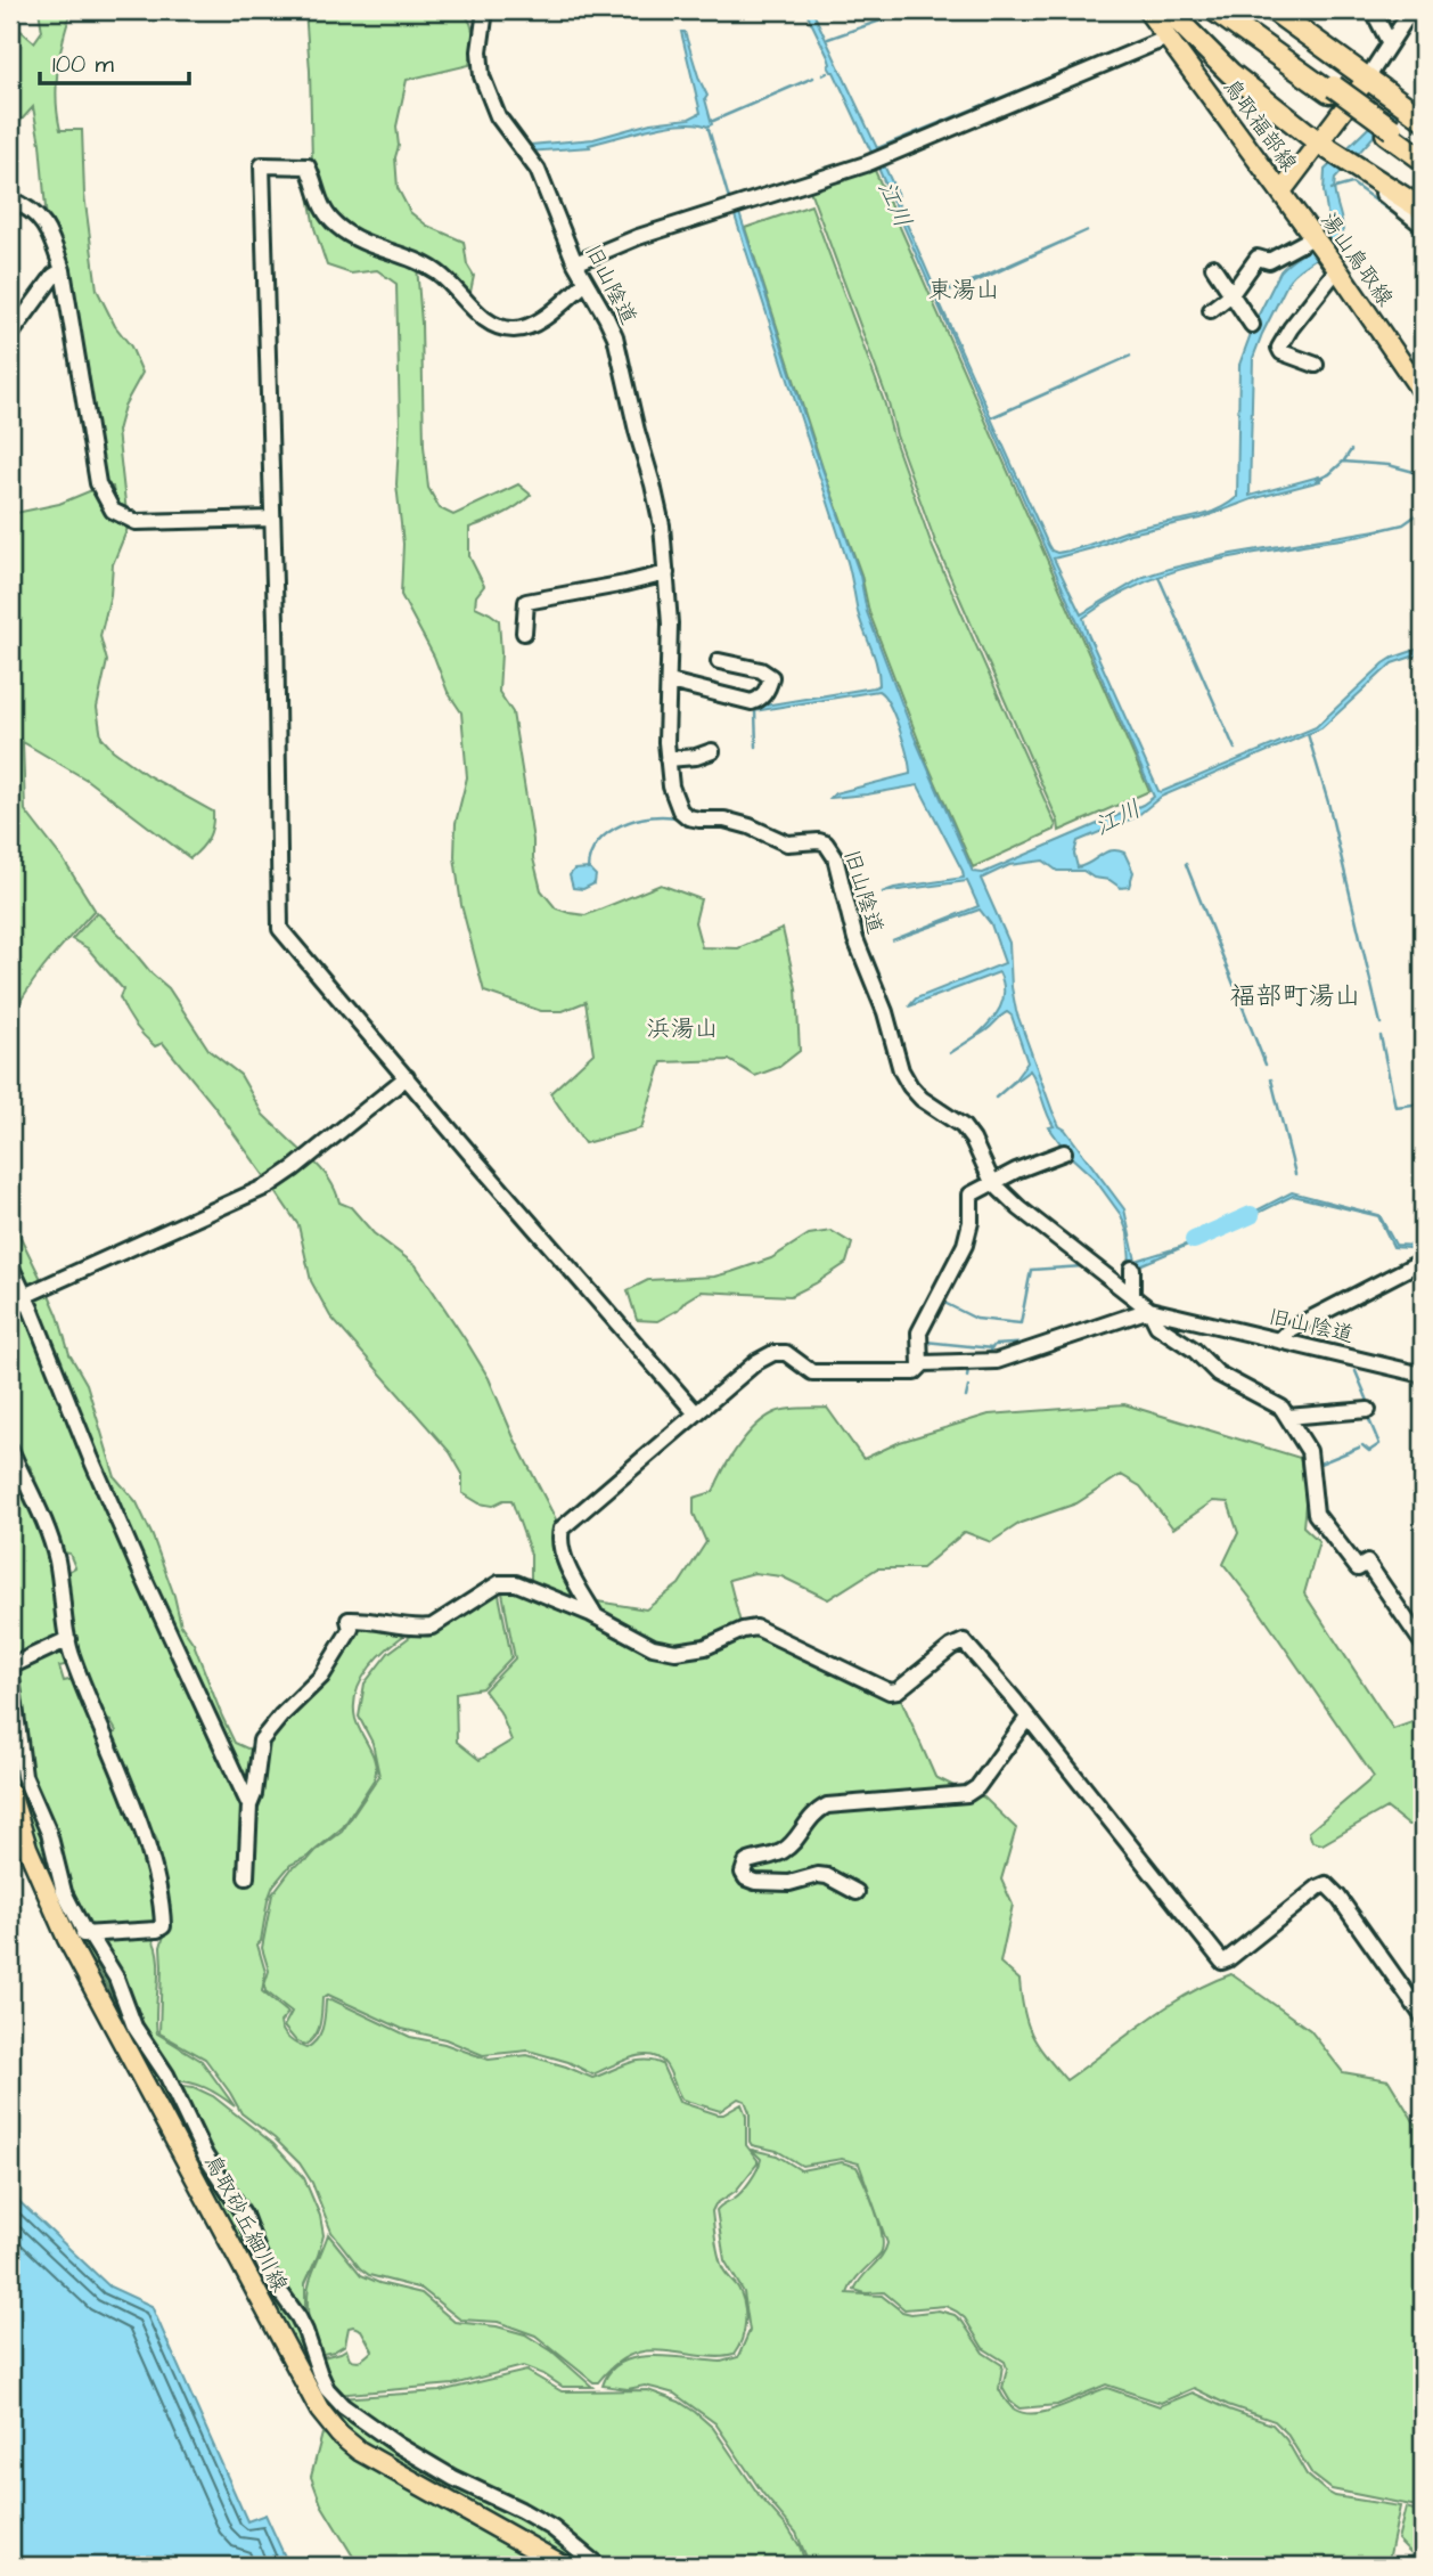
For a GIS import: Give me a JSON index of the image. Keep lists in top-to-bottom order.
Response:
{
  "streets": {
    "main road": ["鳥取福部線", "湯山鳥取線", "鳥取砂丘細川線"],
    "street": ["旧山陰道"]
  },
  "crossings": [
    ["鳥取福部線", "湯山鳥取線"]
  ],
  "districts": ["東湯山", "福部町湯山", "浜湯山"],
  "water": ["江川"],
  "scale_bar": "100 m"
}
